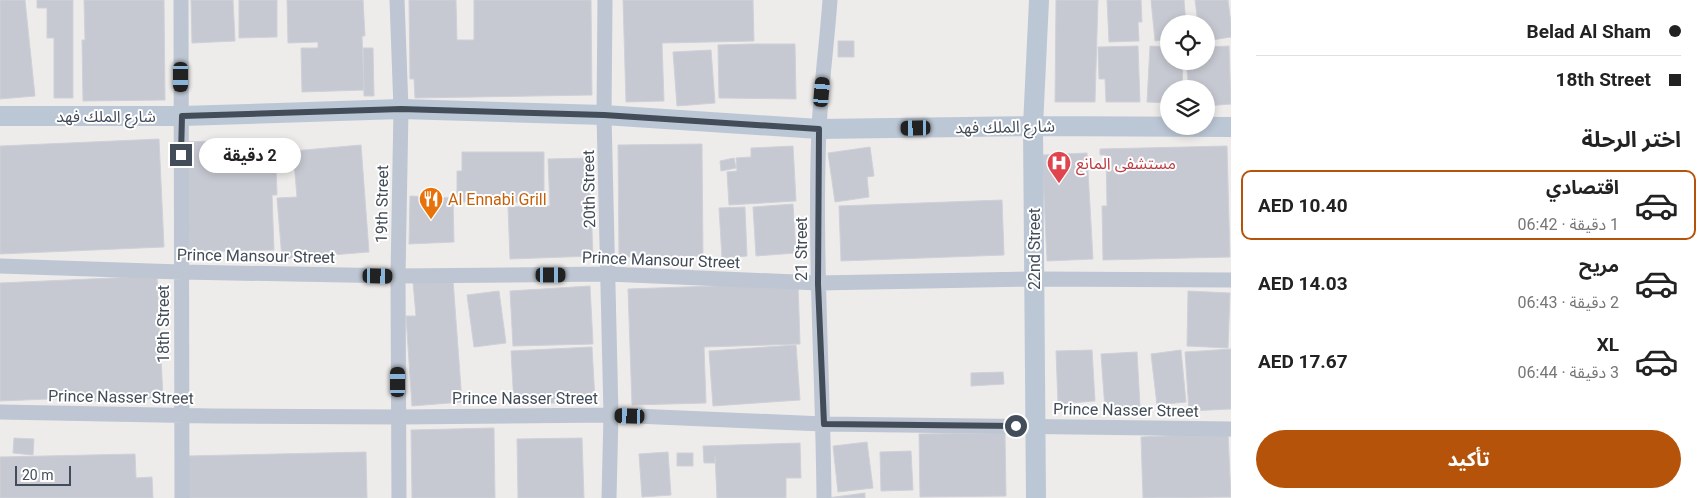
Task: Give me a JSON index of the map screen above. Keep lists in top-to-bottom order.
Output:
{
  "streets": {
    "street": [
      "شارع الملك فهد",
      "20th Street",
      "19th Street",
      "21 Street",
      "22nd Street",
      "Prince Mansour Street",
      "18th Street",
      "Prince Nasser Street"
    ]
  },
  "crossings": [
    ["شارع الملك فهد", "20th Street"],
    ["شارع الملك فهد", "19th Street"],
    ["شارع الملك فهد", "21 Street"],
    ["شارع الملك فهد", "22nd Street"],
    ["شارع الملك فهد", "18th Street"],
    ["20th Street", "Prince Mansour Street"],
    ["20th Street", "Prince Nasser Street"],
    ["19th Street", "Prince Mansour Street"],
    ["19th Street", "Prince Nasser Street"],
    ["21 Street", "Prince Mansour Street"],
    ["21 Street", "Prince Nasser Street"],
    ["22nd Street", "Prince Mansour Street"],
    ["22nd Street", "Prince Nasser Street"],
    ["Prince Mansour Street", "18th Street"],
    ["18th Street", "Prince Nasser Street"]
  ],
  "places": {
    "hospital": ["مستشفى المانع"],
    "restaurant": ["Al Ennabi Grill"]
  },
  "scale_bar": "20 m",
  "page": {
    "banner": ["Belad Al Sham", "18th Street"],
    "heading": "اختر الرحلة",
    "bubble": "2 دقيقة",
    "list": [
      {
        "name": "اقتصادي",
        "note": "1 دقيقة · 06:42",
        "value": "AED 10.40"
      },
      {
        "name": "مريح",
        "note": "2 دقيقة · 06:43",
        "value": "AED 14.03"
      },
      {
        "name": "XL",
        "note": "3 دقيقة · 06:44",
        "value": "AED 17.67"
      }
    ],
    "buttons": "تأكيد",
    "scale": "20 m"
  }
}
